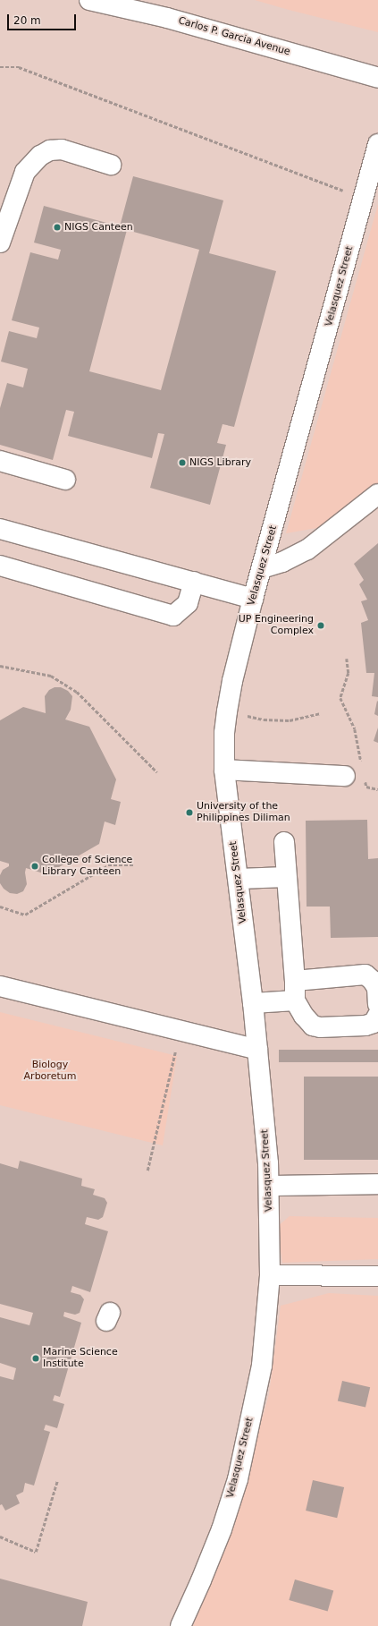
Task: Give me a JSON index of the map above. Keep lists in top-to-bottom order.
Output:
{
  "streets": {
    "street": ["Carlos P. Garcia Avenue", "Velasquez Street"]
  },
  "parks": ["Biology Arboretum"],
  "places": [
    "NIGS Canteen",
    "NIGS Library",
    "UP Engineering Complex",
    "University of the Philippines Diliman",
    "College of Science Library Canteen",
    "Marine Science Institute"
  ],
  "scale_bar": "20 m"
}
